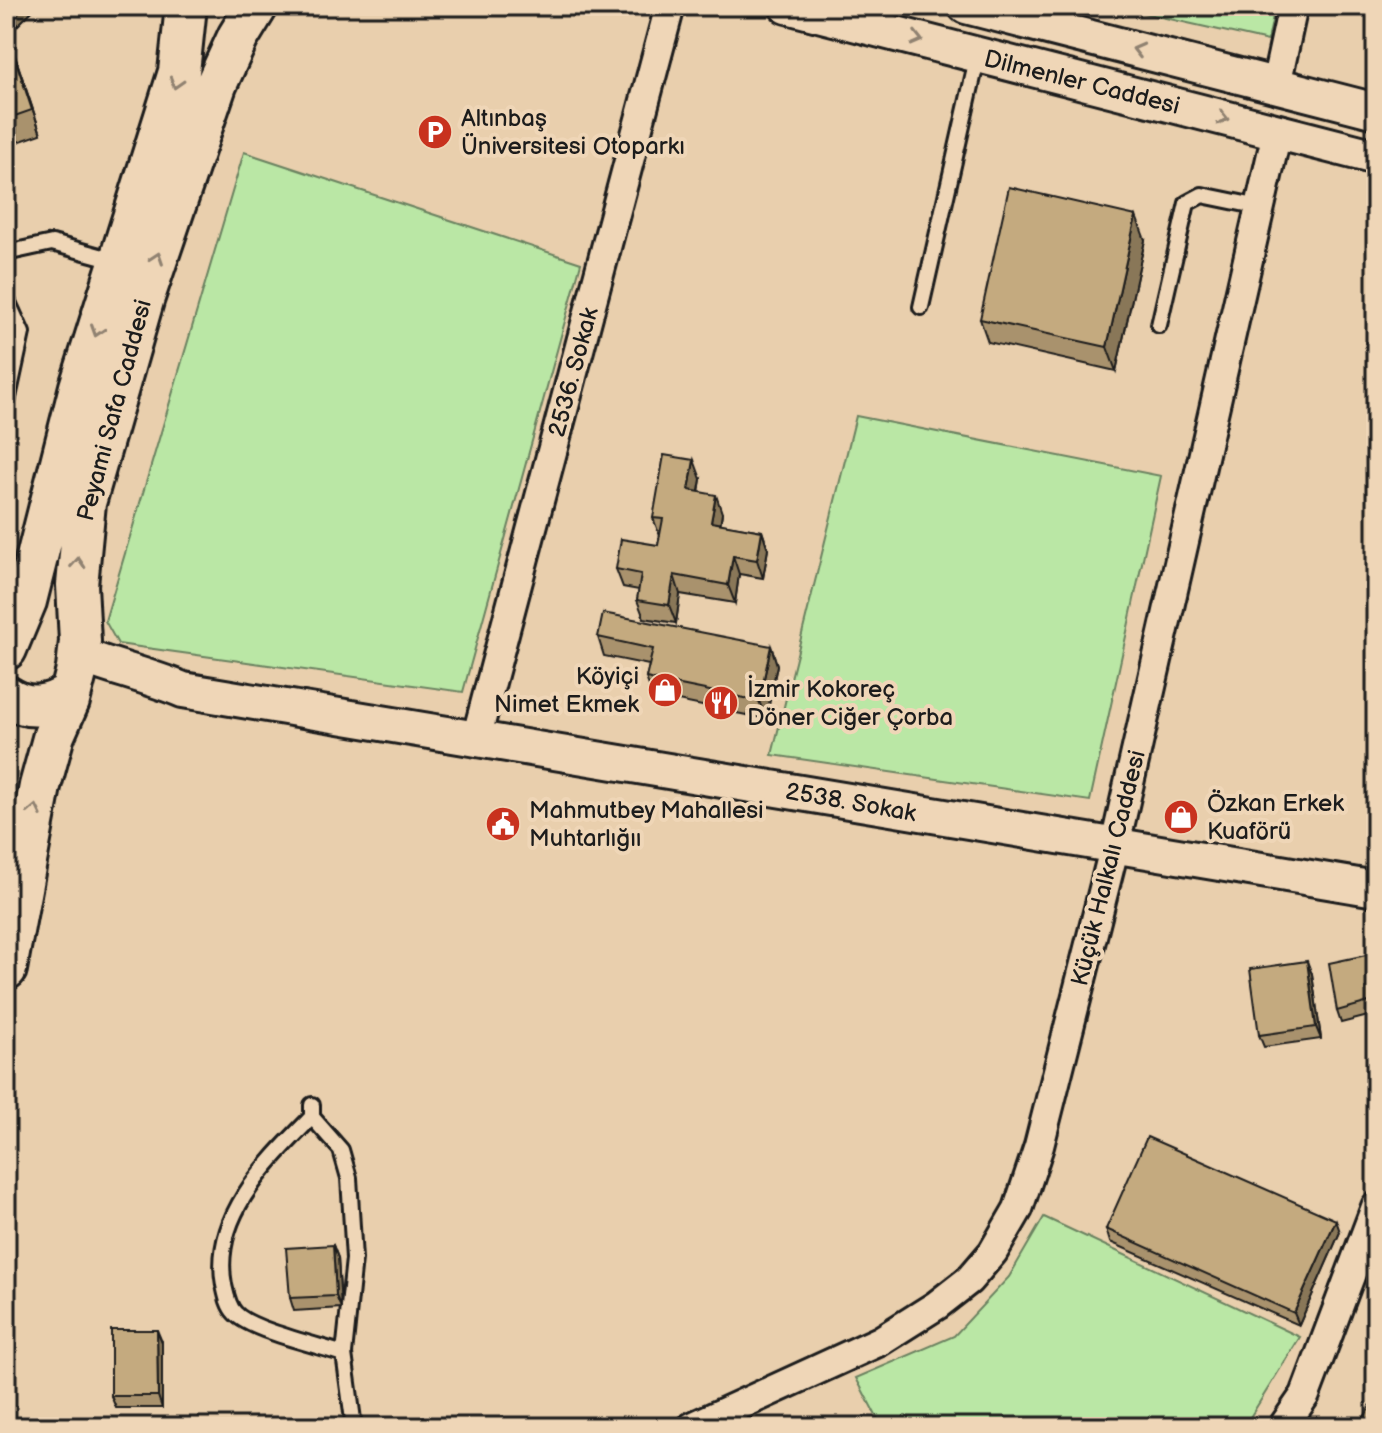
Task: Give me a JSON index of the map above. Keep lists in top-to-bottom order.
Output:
{
  "streets": {
    "main road": ["Peyami Safa Caddesi"],
    "street": [
      "Dilmenler Caddesi",
      "2536. Sokak",
      "2538. Sokak",
      "Küçük Halkalı Caddesi"
    ]
  },
  "crossings": [
    ["Dilmenler Caddesi", "Küçük Halkalı Caddesi"],
    ["2536. Sokak", "2538. Sokak"],
    ["Peyami Safa Caddesi", "2538. Sokak"],
    ["2538. Sokak", "Küçük Halkalı Caddesi"]
  ],
  "places": {
    "parking": ["Altınbaş Üniversitesi Otoparkı"],
    "shop": ["Köyiçi Nimet Ekmek", "Özkan Erkek Kuaförü"],
    "restaurant": ["İzmir Kokoreç Döner Ciğer Çorba"],
    "public building": ["Mahmutbey Mahallesi Muhtarlığıı"]
  }
}
